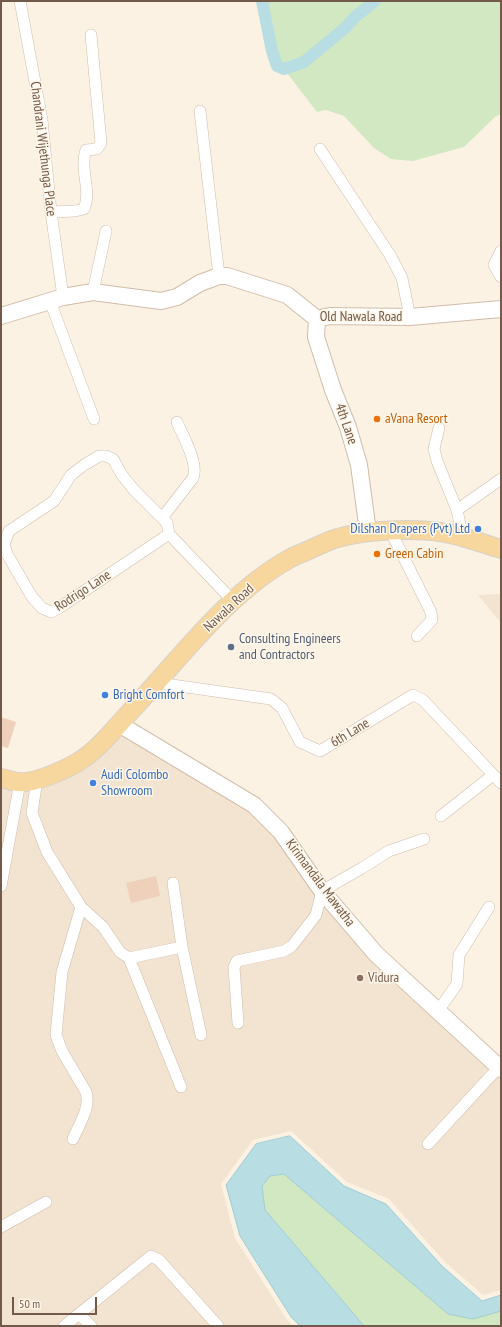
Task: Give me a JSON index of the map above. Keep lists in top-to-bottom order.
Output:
{
  "streets": {
    "main road": ["Nawala Road"],
    "street": [
      "Chandrani Wijethunga Place",
      "Old Nawala Road",
      "4th Lane",
      "Rodrigo Lane",
      "6th Lane",
      "Kirimandala Mawatha"
    ]
  },
  "crossings": [
    ["Old Nawala Road", "4th Lane"],
    ["4th Lane", "Nawala Road"],
    ["Rodrigo Lane", "Nawala Road"],
    ["Nawala Road", "6th Lane"],
    ["Nawala Road", "Kirimandala Mawatha"]
  ],
  "places": [
    "aVana Resort",
    "Dilshan Drapers (Pvt) Ltd",
    "Green Cabin",
    "Consulting Engineers and Contractors",
    "Bright Comfort",
    "Audi Colombo Showroom",
    "Vidura"
  ],
  "scale_bar": "50 m"
}
